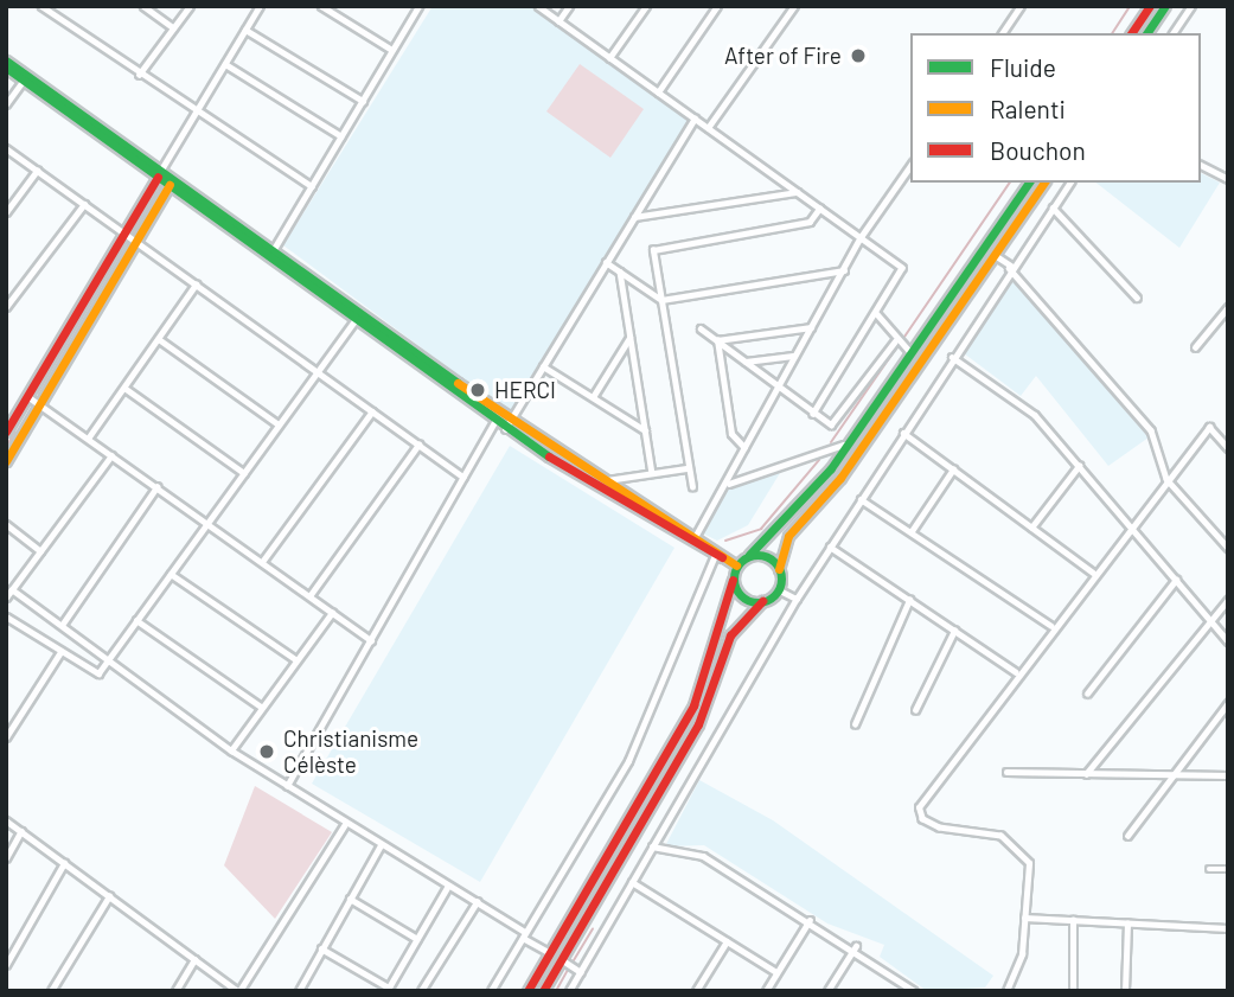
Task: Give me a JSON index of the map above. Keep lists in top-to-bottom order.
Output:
{
  "places": ["After of Fire", "HERCI", "Christianisme Célèste"],
  "legend": ["Fluide", "Ralenti", "Bouchon"]
}
